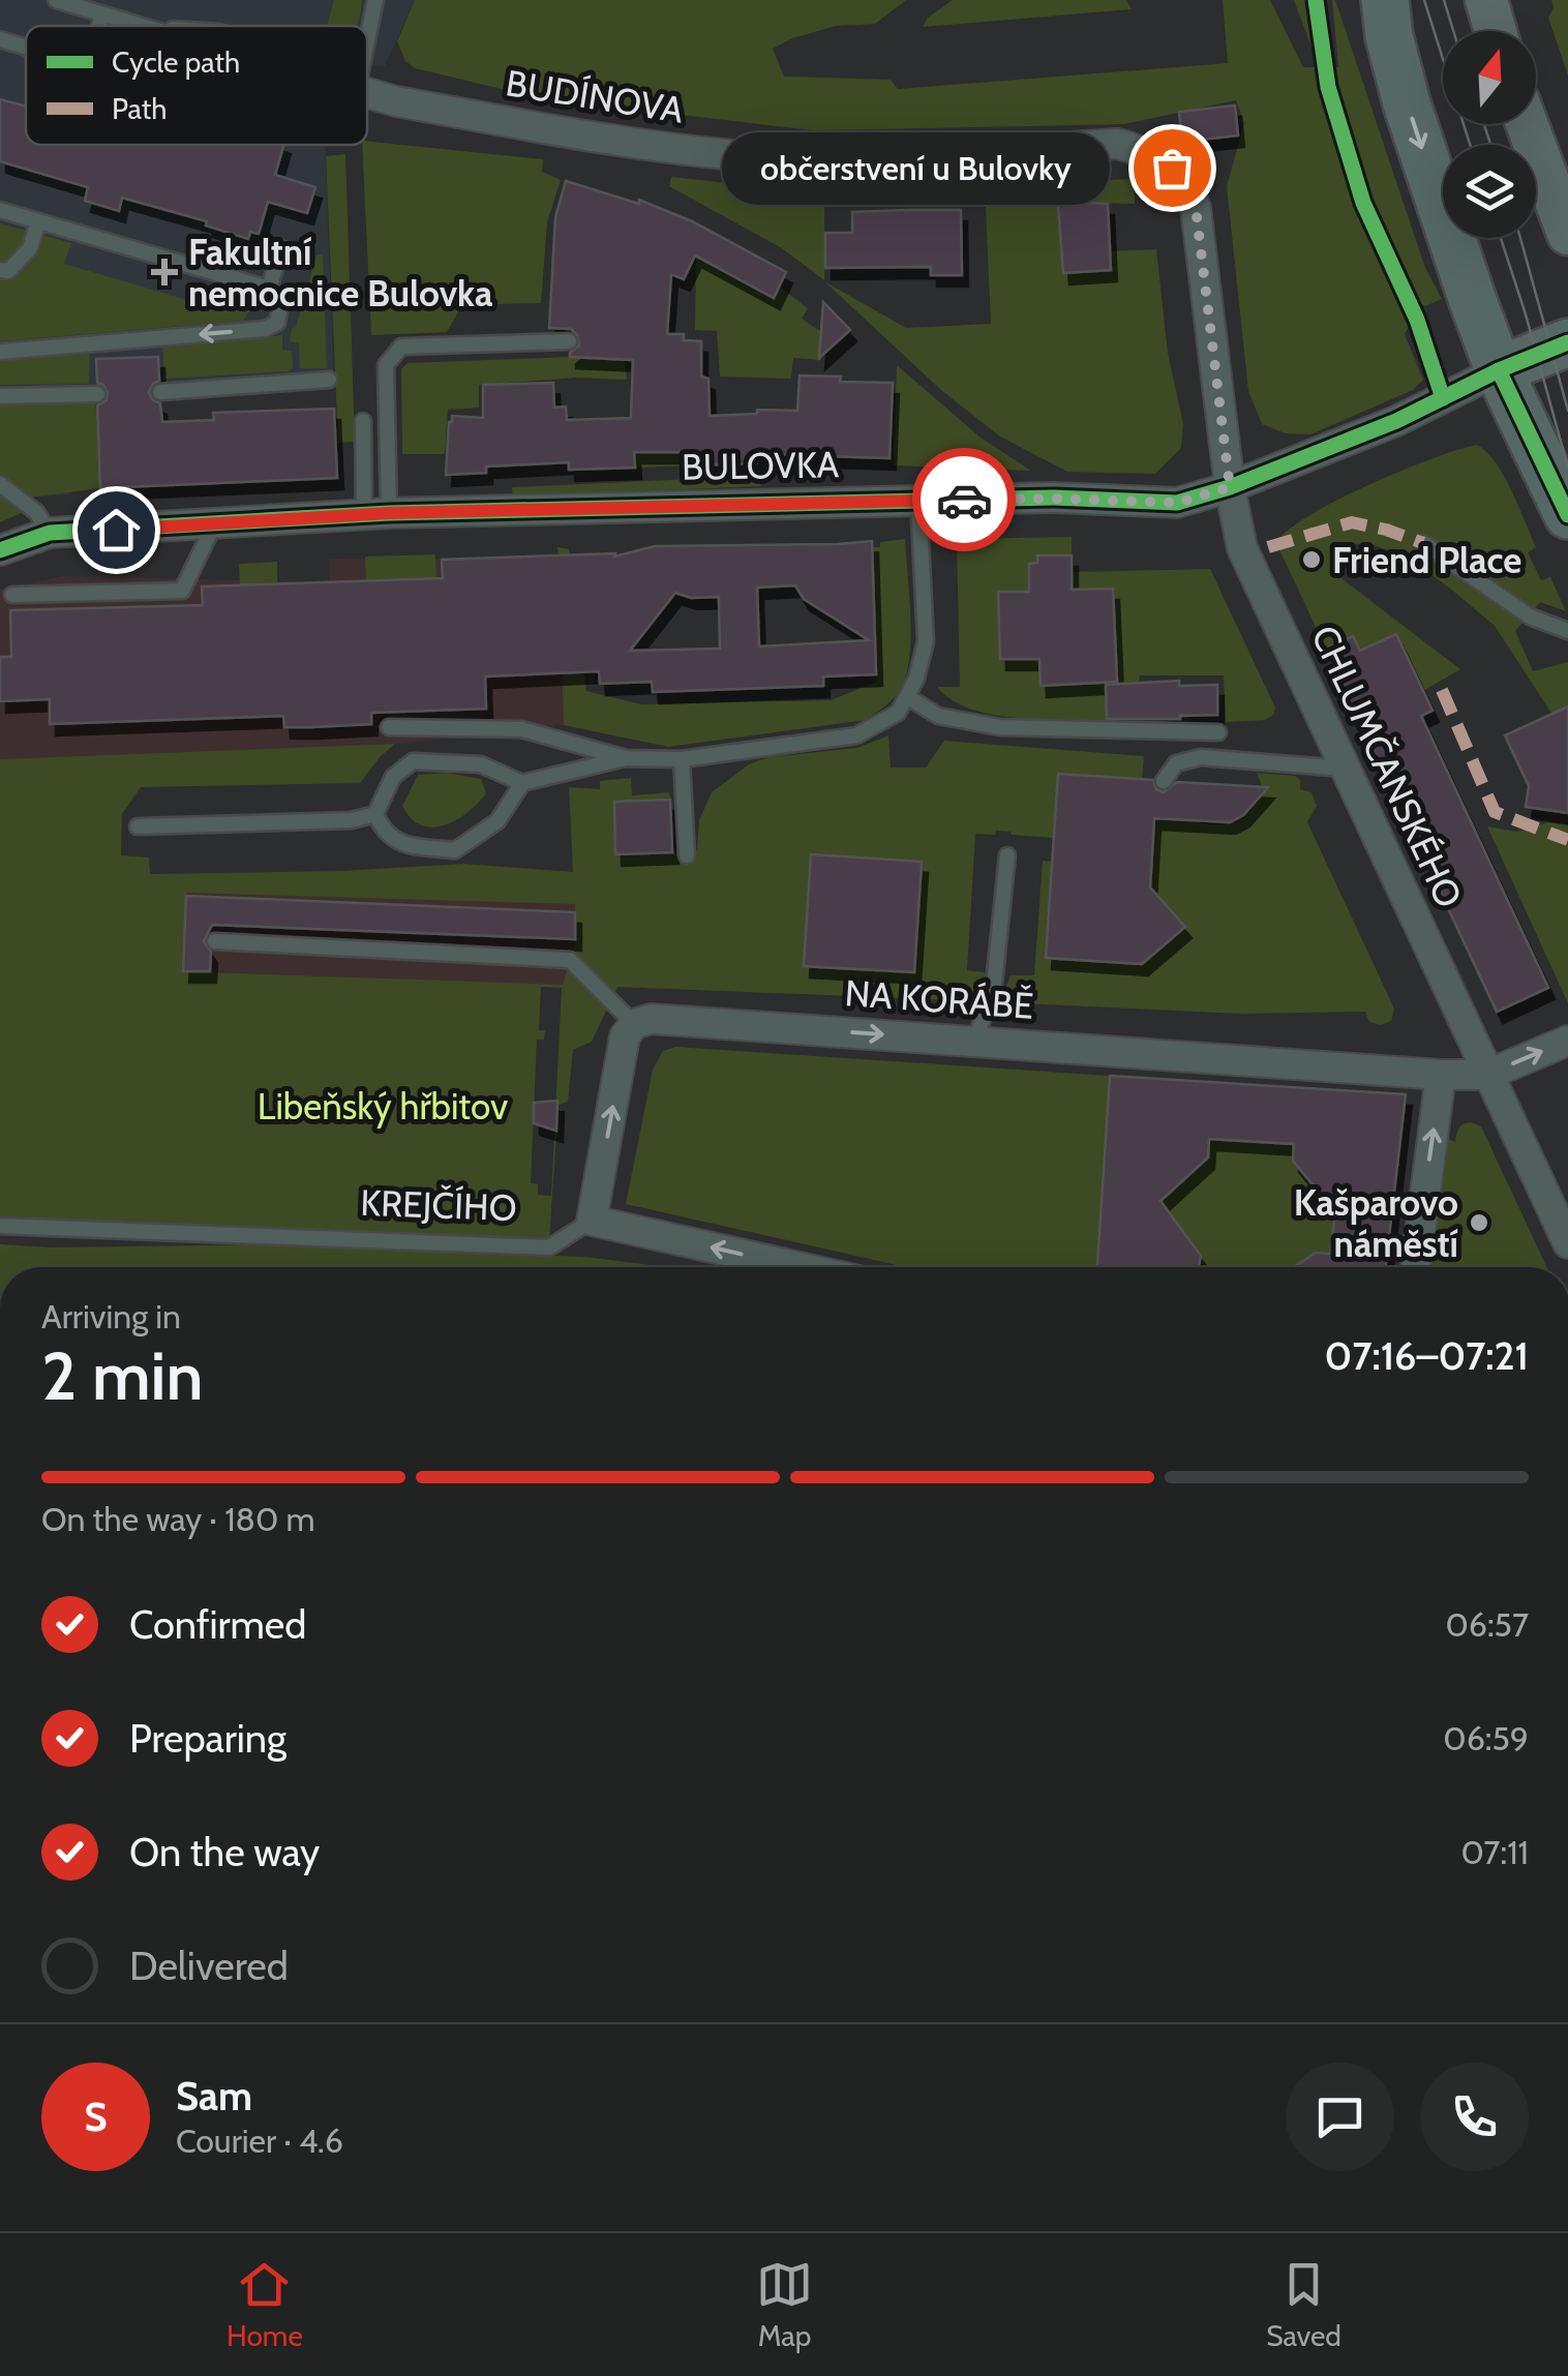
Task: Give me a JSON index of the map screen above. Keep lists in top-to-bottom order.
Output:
{
  "streets": {
    "street": [
      "BUDÍNOVA",
      "BULOVKA",
      "CHLUMČANSKÉHO",
      "NA KORÁBĚ"
    ],
    "lane": ["KREJČÍHO"]
  },
  "crossings": [
    ["BUDÍNOVA", "BULOVKA"],
    ["BUDÍNOVA", "CHLUMČANSKÉHO"],
    ["BULOVKA", "CHLUMČANSKÉHO"]
  ],
  "one_way": ["NA KORÁBĚ"],
  "parks": ["Libeňský hřbitov"],
  "places": {
    "other": ["občerstvení u Bulovky", "Friend Place", "Kašparovo náměstí"],
    "health": ["Fakultní nemocnice Bulovka"]
  },
  "legend": ["Cycle path", "Path"],
  "north": "top",
  "page": {
    "bubble": "občerstvení u Bulovky",
    "heading": ["2 min", "Arriving in", "07:16–07:21"],
    "panel": ["Sam", "Courier · 4.6"],
    "bar": "On the way · 180 m",
    "list": [
      ["Confirmed", "06:57"],
      ["Preparing", "06:59"],
      ["On the way", "07:11"],
      "Delivered"
    ],
    "round": "S",
    "tabs": ["Home", "Map", "Saved"]
  }
}
